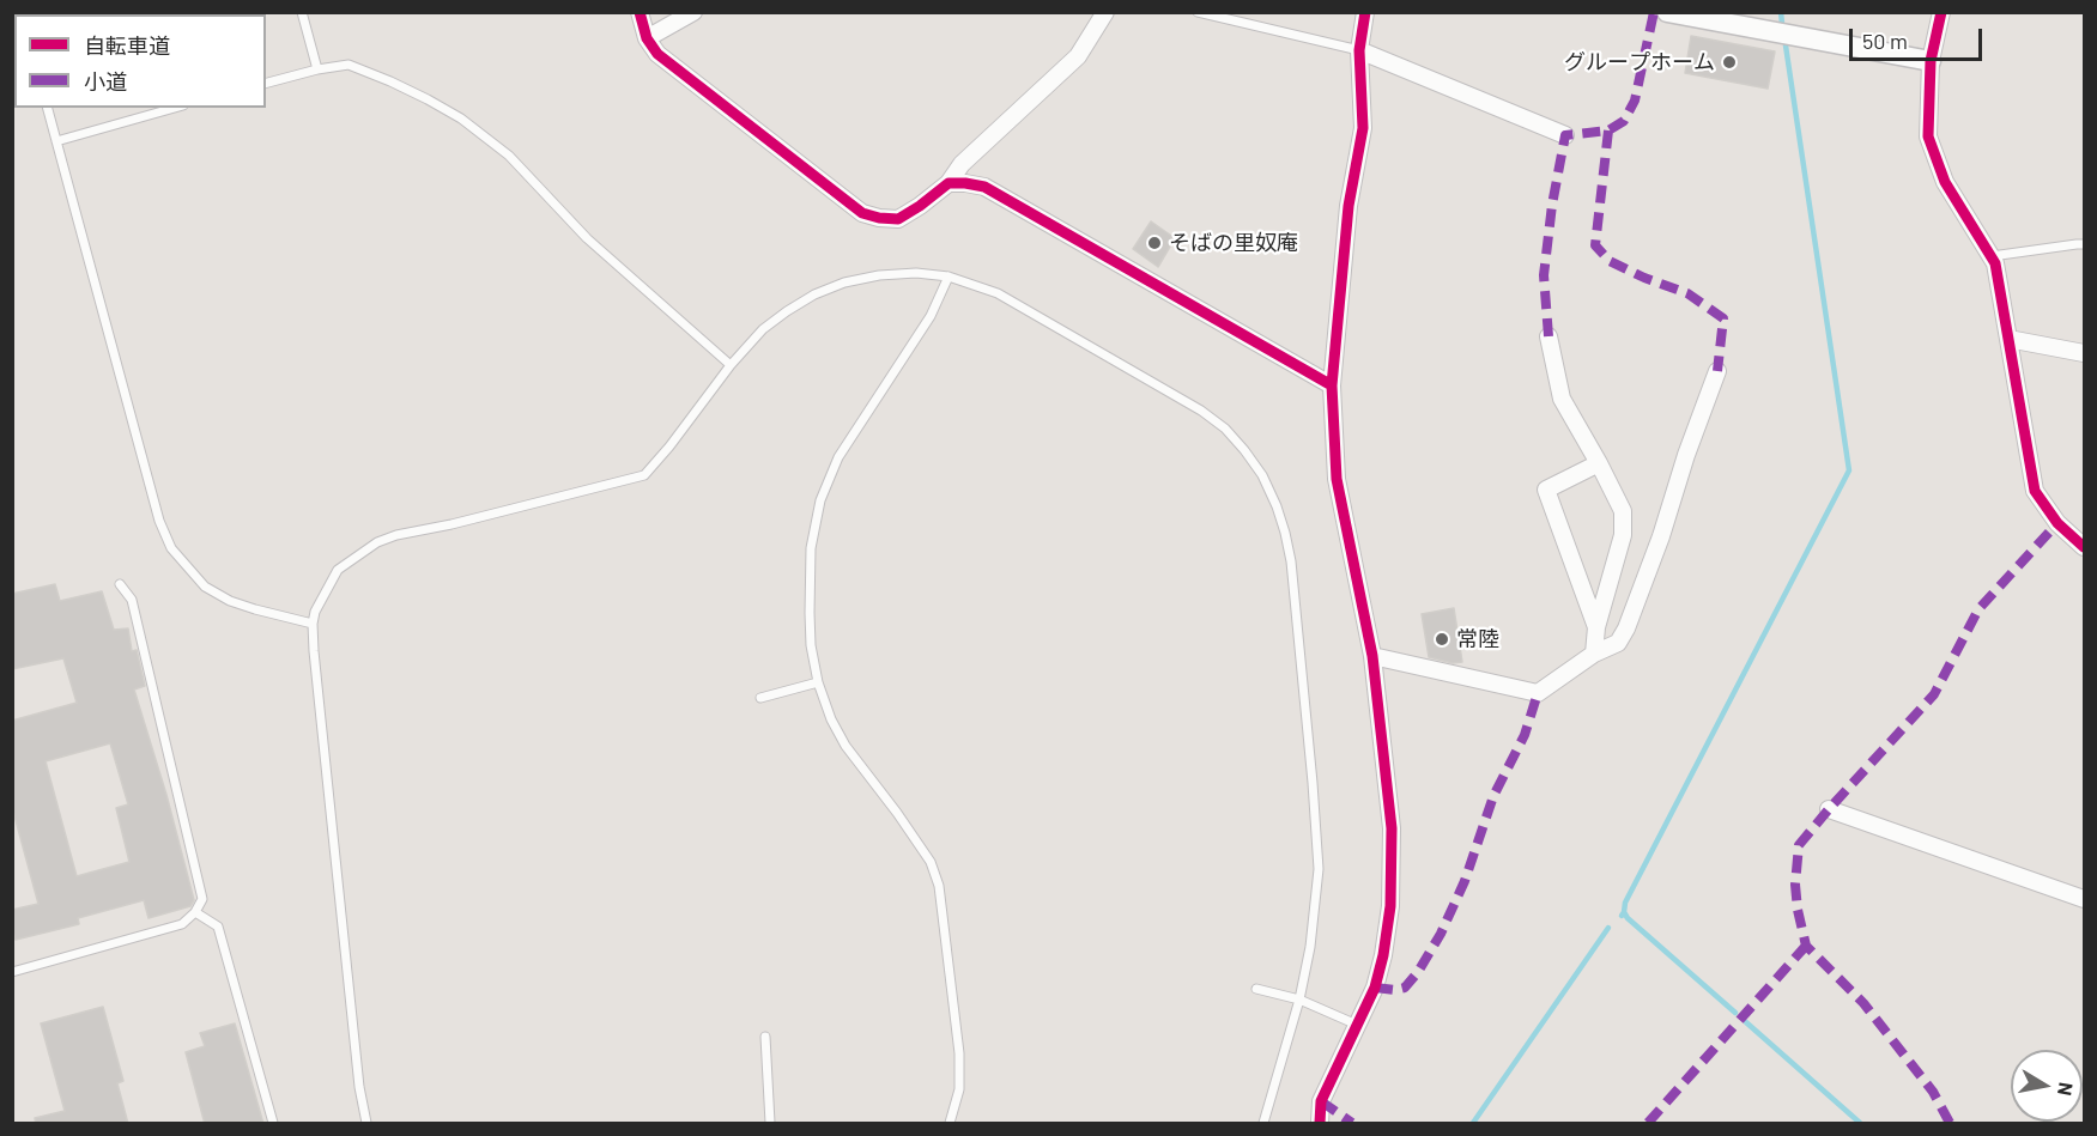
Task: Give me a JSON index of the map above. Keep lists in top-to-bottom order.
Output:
{
  "places": ["グループホーム", "そばの里奴庵", "常陸"],
  "legend": ["自転車道", "小道"],
  "scale_bar": "50 m",
  "north": "right"
}
